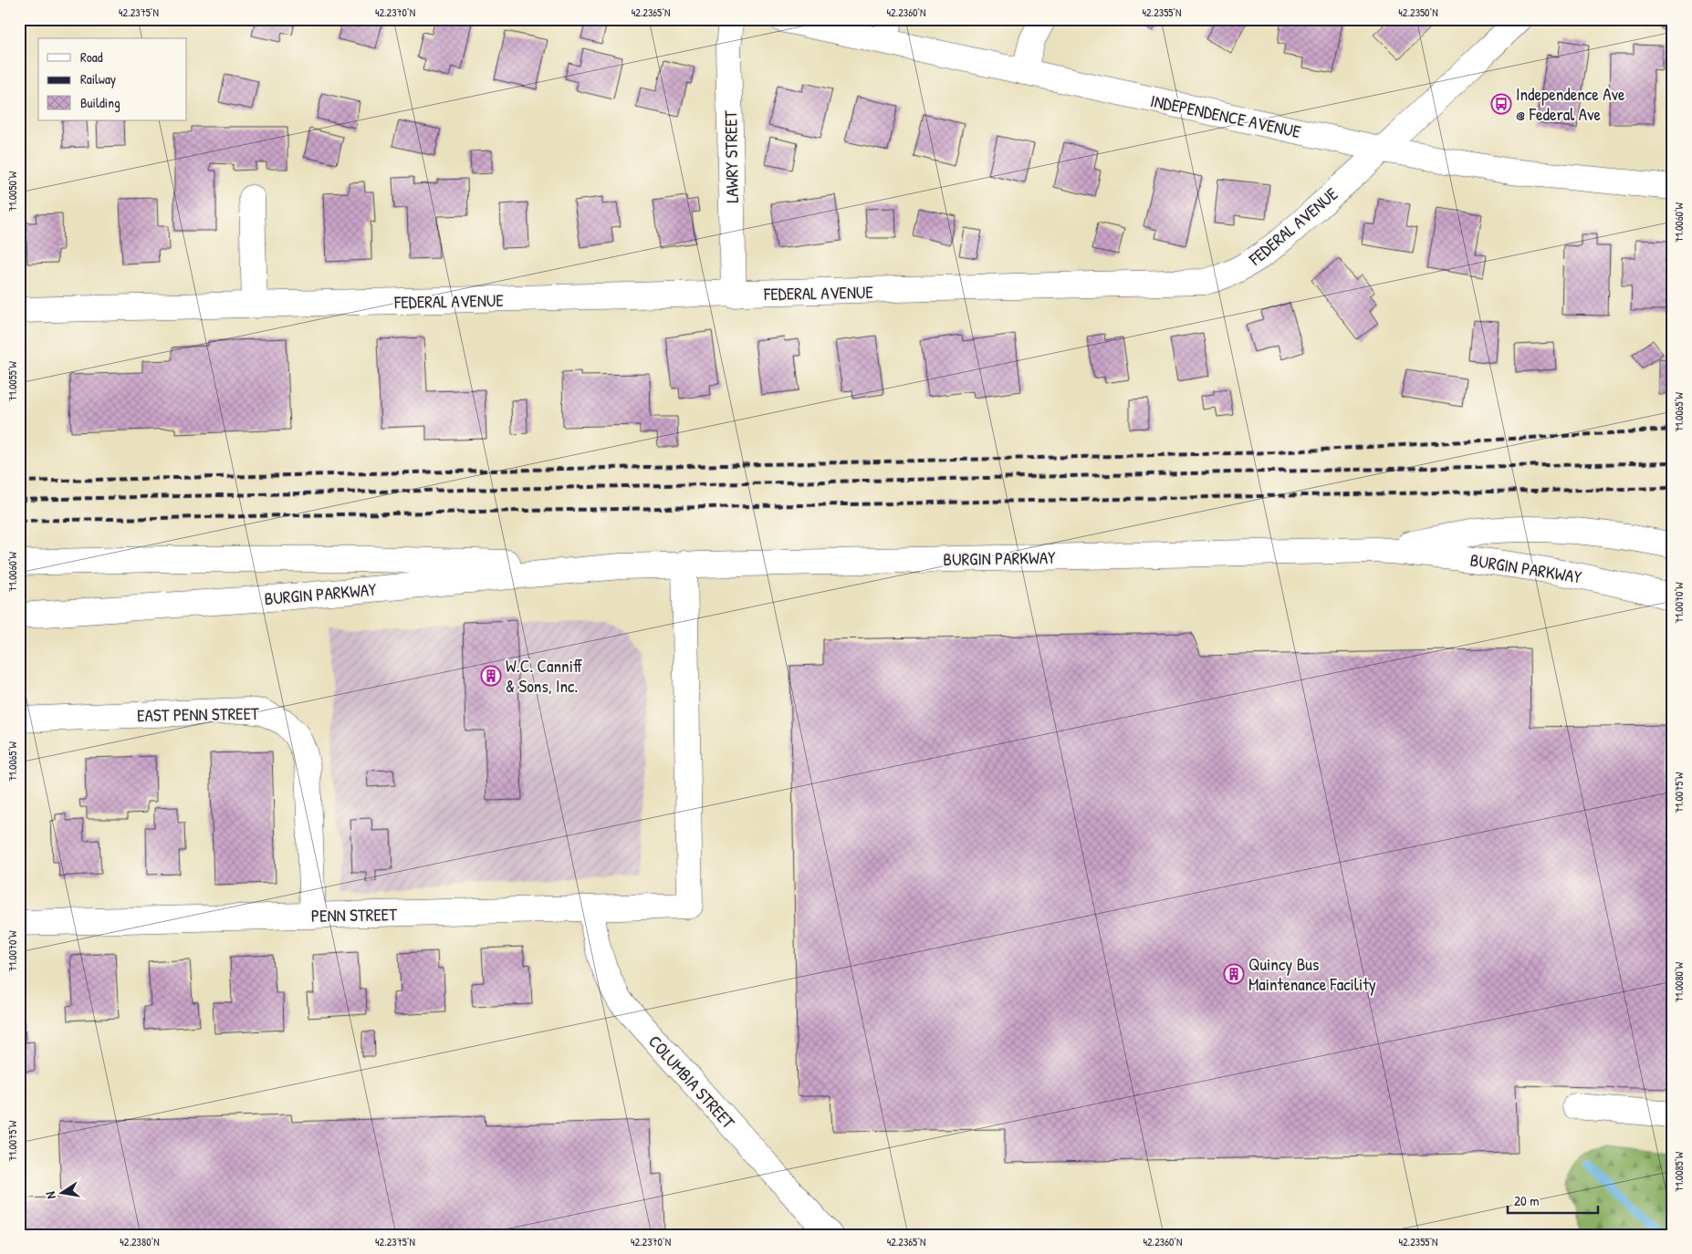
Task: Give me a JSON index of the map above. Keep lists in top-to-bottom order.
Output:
{
  "streets": {
    "main road": [
      "INDEPENDENCE AVENUE",
      "LAWRY STREET",
      "FEDERAL AVENUE",
      "BURGIN PARKWAY",
      "EAST PENN STREET",
      "PENN STREET",
      "COLUMBIA STREET"
    ]
  },
  "crossings": [
    ["INDEPENDENCE AVENUE", "FEDERAL AVENUE"],
    ["LAWRY STREET", "FEDERAL AVENUE"],
    ["BURGIN PARKWAY", "PENN STREET"],
    ["EAST PENN STREET", "PENN STREET"],
    ["PENN STREET", "COLUMBIA STREET"]
  ],
  "places": {
    "bus stop": ["Independence Ave @ Federal Ave"],
    "building": ["W.C. Canniff & Sons, Inc.", "Quincy Bus Maintenance Facility"]
  },
  "legend": ["Road", "Railway", "Building"],
  "scale_bar": "20 m",
  "north": "left",
  "coordinates": [
    "42.2375°N",
    "42.2370°N",
    "42.2365°N",
    "42.2360°N",
    "42.2355°N",
    "42.2350°N",
    "71.0050°W",
    "71.0060°W",
    "71.0055°W",
    "71.0065°W",
    "71.0070°W",
    "71.0075°W",
    "71.0080°W",
    "71.0085°W",
    "42.2380°N"
  ]
}
